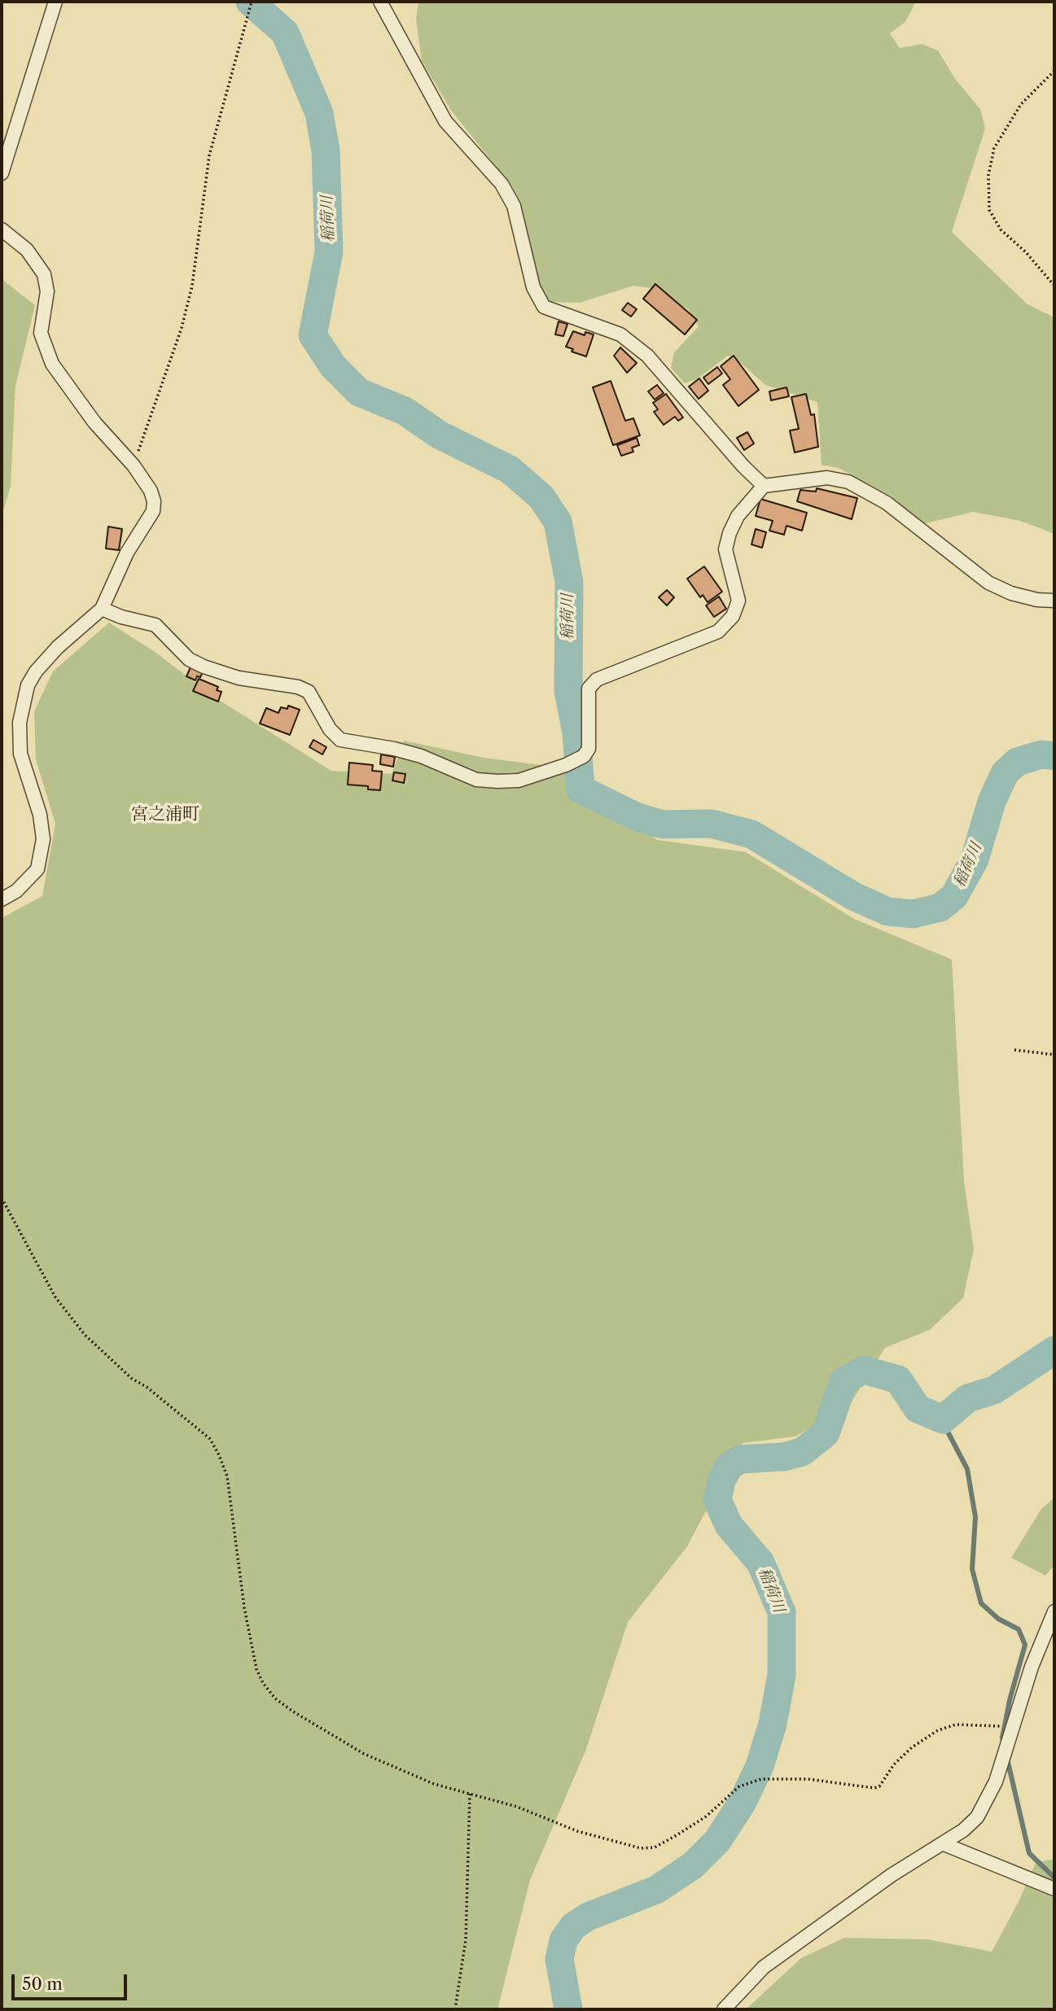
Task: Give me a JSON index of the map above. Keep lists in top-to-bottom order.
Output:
{
  "districts": ["宮之浦町"],
  "water": ["稲荷川"],
  "scale_bar": "50 m"
}
